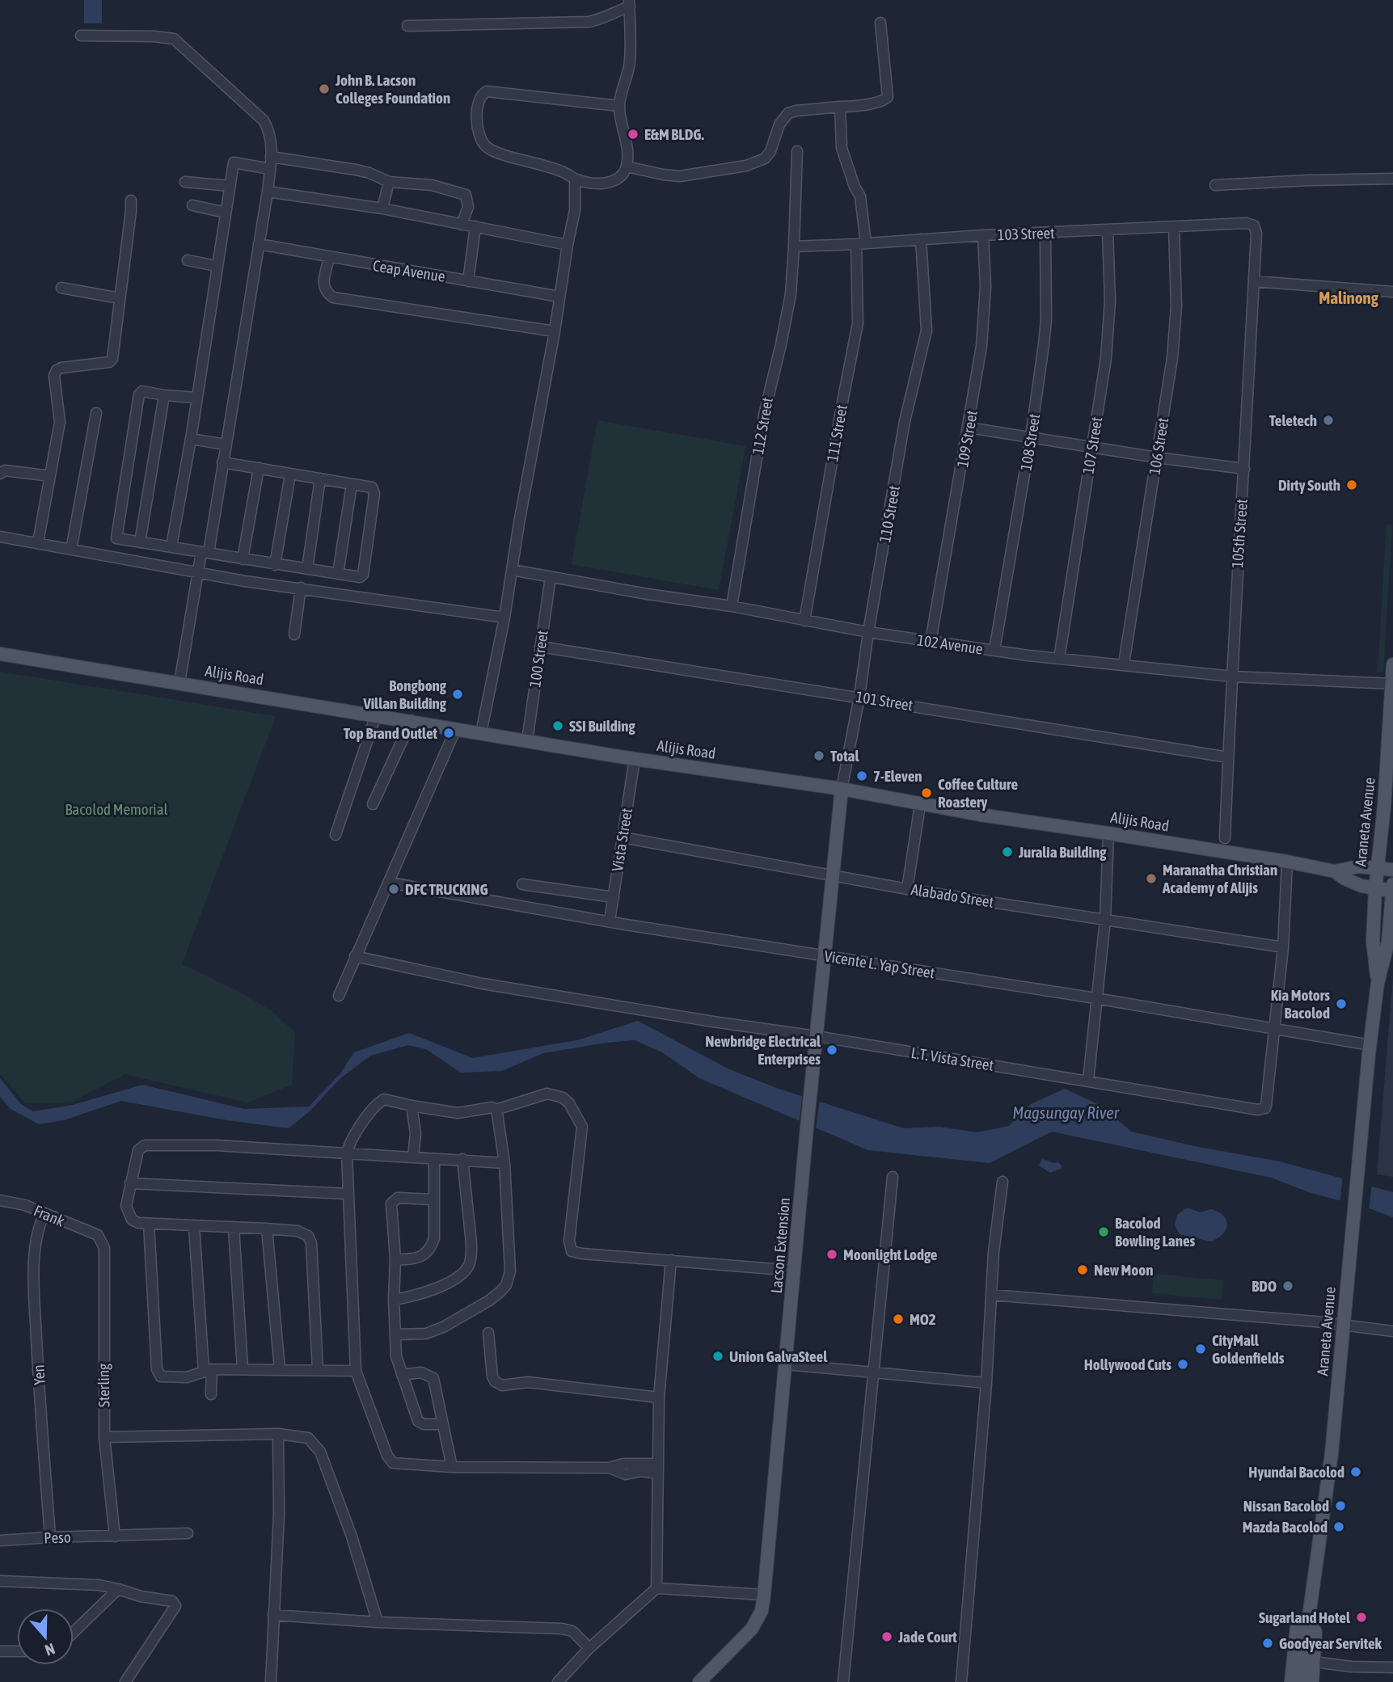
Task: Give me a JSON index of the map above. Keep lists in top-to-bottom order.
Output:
{
  "streets": {
    "main road": ["Alijis Road", "Araneta Avenue", "Lacson Extension"],
    "street": [
      "103 Street",
      "Ceap Avenue",
      "112 Street",
      "111 Street",
      "109 Street",
      "108 Street",
      "107 Street",
      "106 Street",
      "110 Street",
      "105th Street",
      "102 Avenue",
      "100 Street",
      "101 Street",
      "Vista Street",
      "Alabado Street",
      "Vicente L. Yap Street",
      "L.T. Vista Street",
      "Frank",
      "Yen",
      "Sterling",
      "Peso"
    ]
  },
  "crossings": [
    ["103 Street", "112 Street"],
    ["103 Street", "111 Street"],
    ["103 Street", "109 Street"],
    ["103 Street", "108 Street"],
    ["103 Street", "107 Street"],
    ["103 Street", "106 Street"],
    ["103 Street", "110 Street"],
    ["103 Street", "105th Street"],
    ["112 Street", "102 Avenue"],
    ["111 Street", "102 Avenue"],
    ["109 Street", "102 Avenue"],
    ["108 Street", "102 Avenue"],
    ["107 Street", "102 Avenue"],
    ["106 Street", "102 Avenue"],
    ["110 Street", "102 Avenue"],
    ["110 Street", "Alijis Road"],
    ["110 Street", "101 Street"],
    ["110 Street", "Lacson Extension"],
    ["105th Street", "102 Avenue"],
    ["105th Street", "101 Street"],
    ["102 Avenue", "100 Street"],
    ["102 Avenue", "Araneta Avenue"],
    ["100 Street", "Alijis Road"],
    ["100 Street", "101 Street"],
    ["Alijis Road", "Araneta Avenue"],
    ["Alijis Road", "Vista Street"],
    ["Alijis Road", "Lacson Extension"],
    ["Araneta Avenue", "Vicente L. Yap Street"],
    ["Vista Street", "Alabado Street"],
    ["Vista Street", "Vicente L. Yap Street"],
    ["Alabado Street", "Lacson Extension"],
    ["Vicente L. Yap Street", "L.T. Vista Street"],
    ["Vicente L. Yap Street", "Lacson Extension"],
    ["L.T. Vista Street", "Lacson Extension"],
    ["Frank", "Yen"],
    ["Frank", "Sterling"],
    ["Yen", "Peso"],
    ["Sterling", "Peso"]
  ],
  "districts": ["Malinong"],
  "water": ["Magsungay River"],
  "parks": ["Bacolod Memorial"],
  "places": [
    "John B. Lacson Colleges Foundation",
    "E&M BLDG.",
    "Teletech",
    "Dirty South",
    "Bongbong Villan Building",
    "SSI Building",
    "Top Brand Outlet",
    "Total",
    "7-Eleven",
    "Coffee Culture Roastery",
    "Juralia Building",
    "Maranatha Christian Academy of Alijis",
    "DFC TRUCKING",
    "Kia Motors Bacolod",
    "Newbridge Electrical Enterprises",
    "Bacolod Bowling Lanes",
    "Moonlight Lodge",
    "New Moon",
    "BDO",
    "MO2",
    "CityMall Goldenfields",
    "Union GalvaSteel",
    "Hollywood Cuts",
    "Hyundai Bacolod",
    "Nissan Bacolod",
    "Mazda Bacolod",
    "Sugarland Hotel",
    "Jade Court",
    "Goodyear Servitek"
  ],
  "north": "bottom"
}
